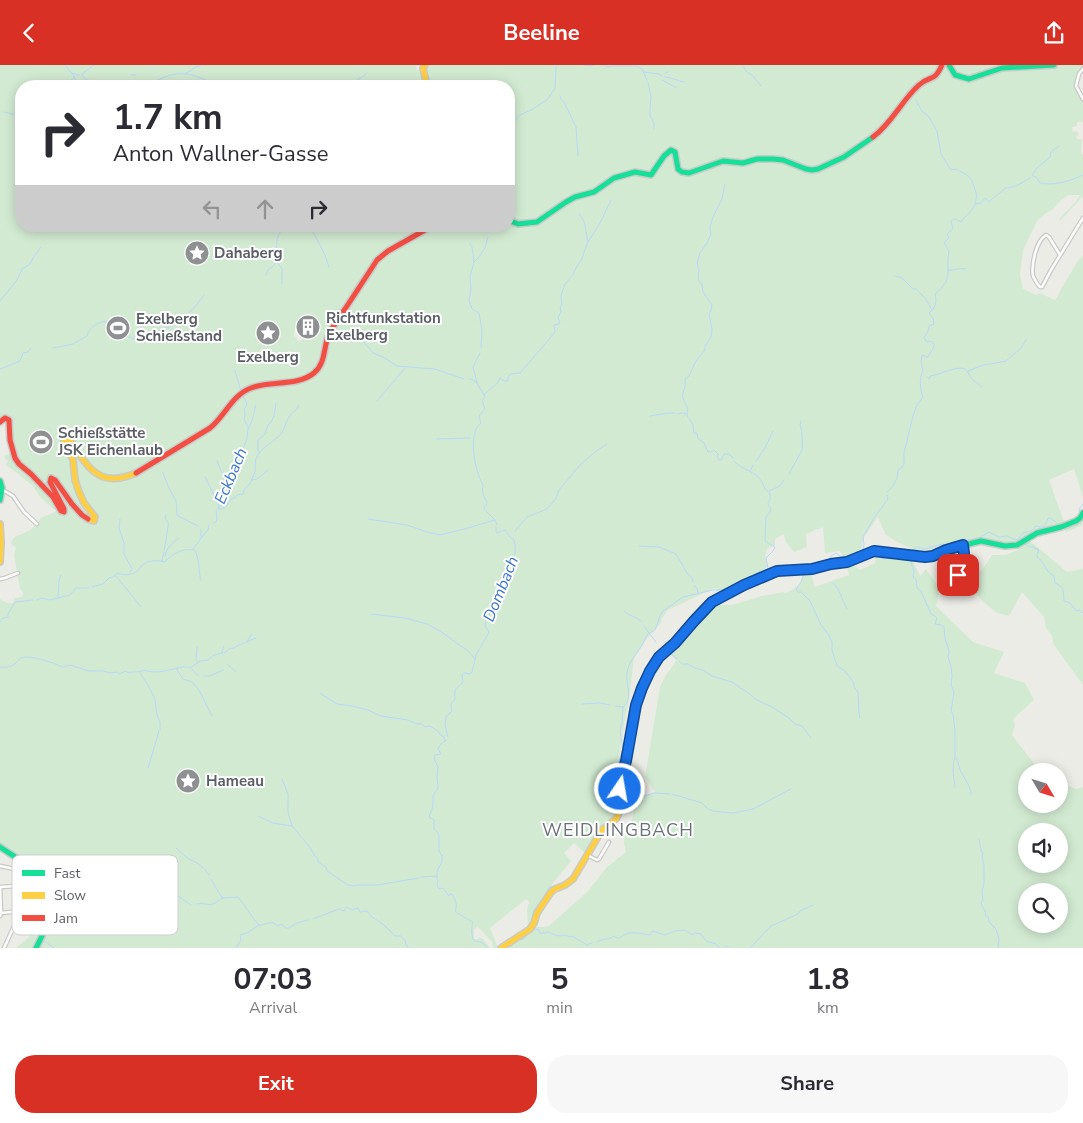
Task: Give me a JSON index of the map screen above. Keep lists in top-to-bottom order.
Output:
{
  "districts": ["WEIDLINGBACH"],
  "water": ["Eckbach", "Dombach"],
  "places": {
    "place": ["Dahaberg", "Exelberg", "Hameau"],
    "building": ["Richtfunkstation Exelberg"],
    "sports": ["Exelberg Schießstand", "Schießstätte JSK Eichenlaub"]
  },
  "legend": ["Fast", "Slow", "Jam"],
  "north": "bottom right",
  "page": {
    "header": "Beeline",
    "turn": ["1.7 km", "Anton Wallner-Gasse"],
    "eta": [
      "07:03",
      "Arrival",
      "5",
      "min",
      "1.8",
      "km"
    ],
    "buttons": ["Exit", "Share"]
  }
}
